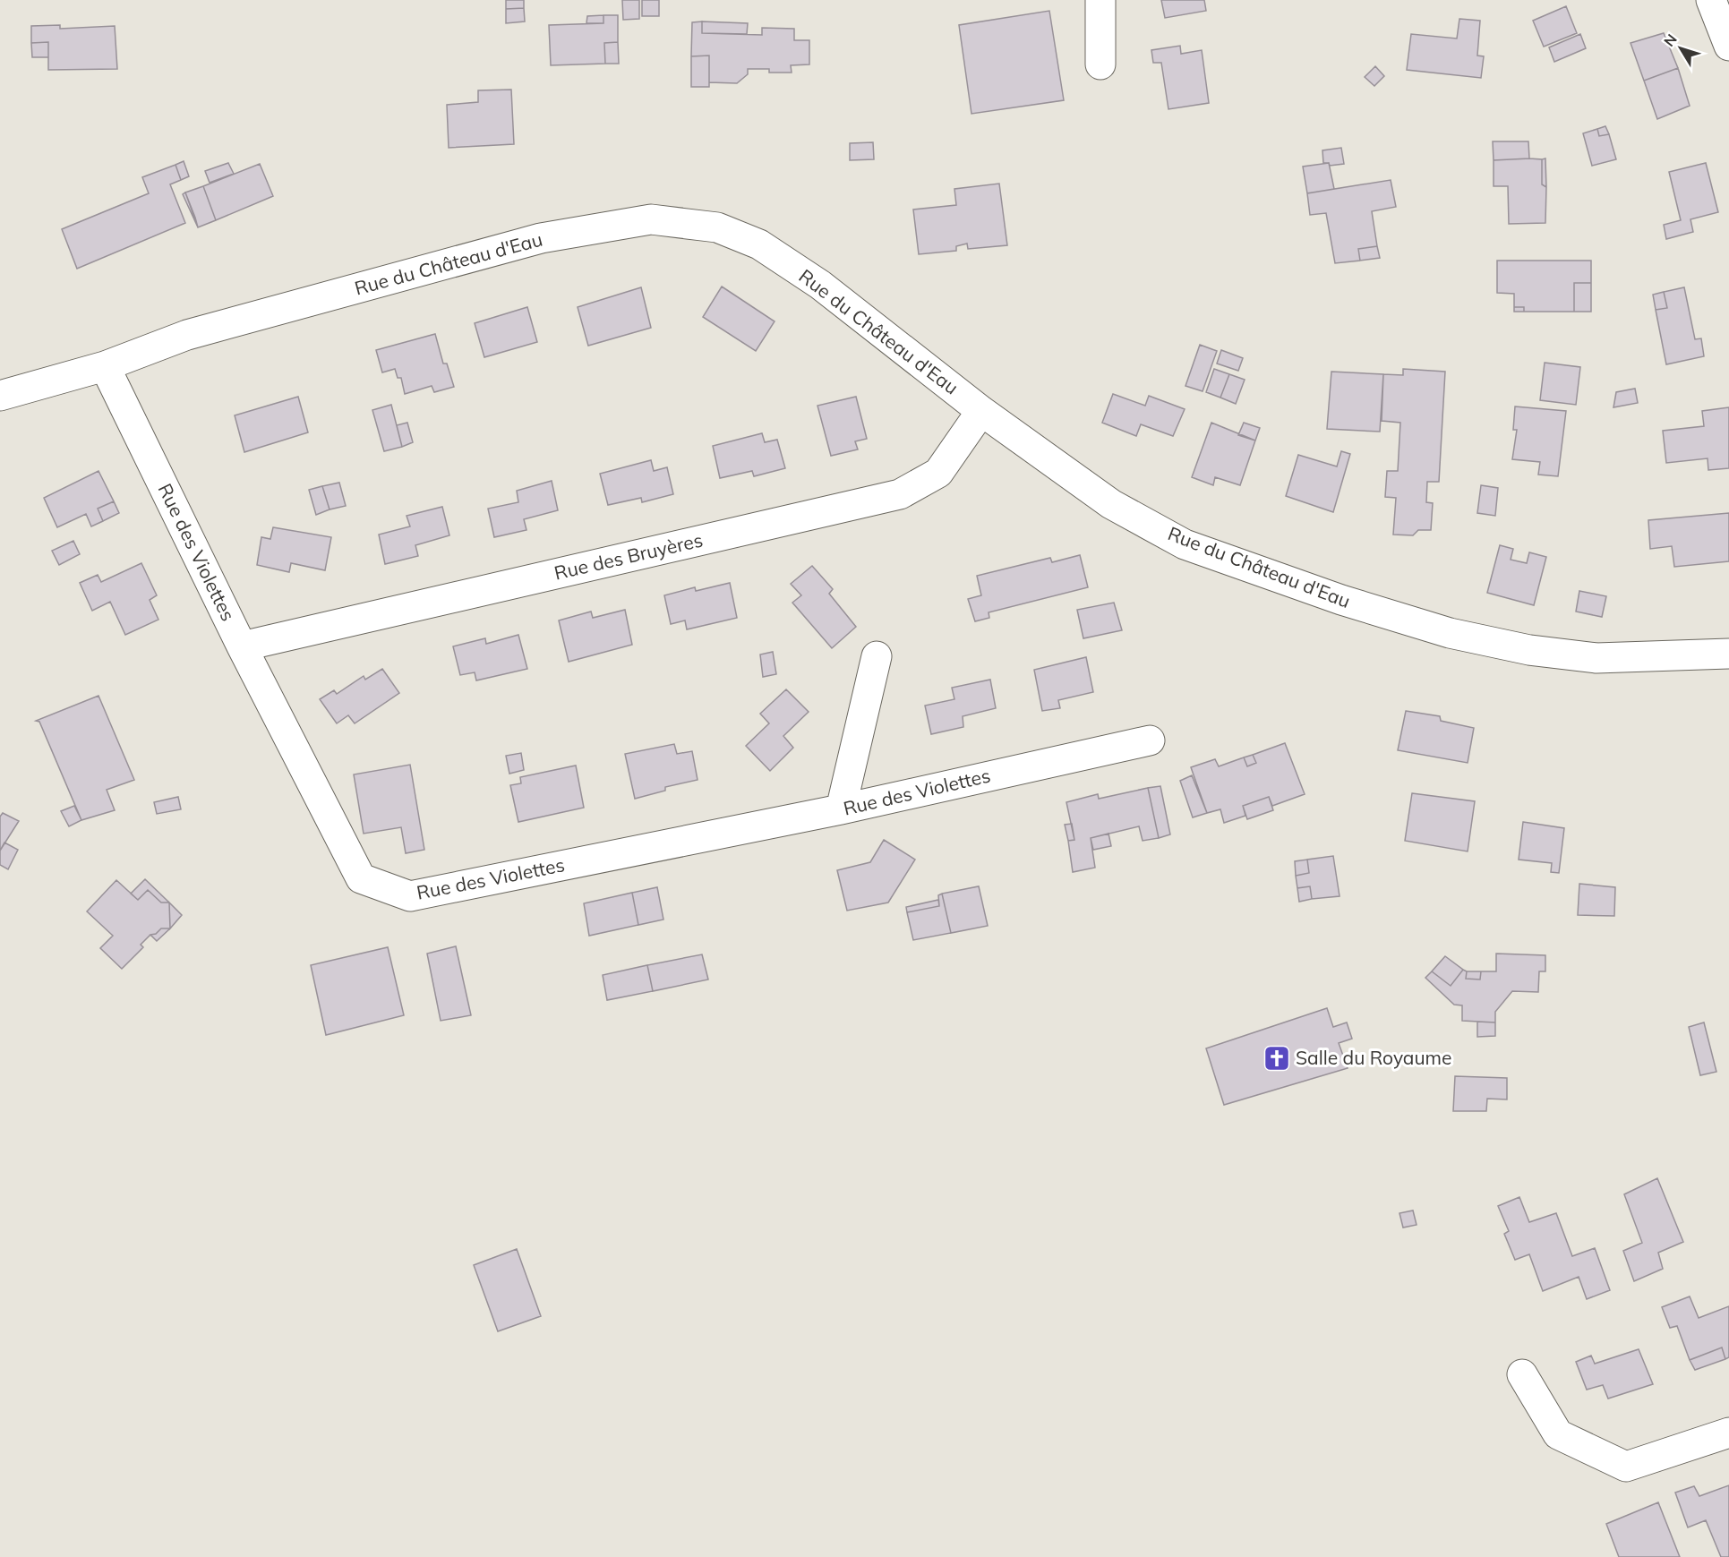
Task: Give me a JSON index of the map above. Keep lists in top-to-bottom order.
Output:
{
  "streets": {
    "street": ["Rue du Château d'Eau", "Rue des Violettes", "Rue des Bruyères"]
  },
  "crossings": [
    ["Rue du Château d'Eau", "Rue des Violettes"],
    ["Rue du Château d'Eau", "Rue des Bruyères"],
    ["Rue des Violettes", "Rue des Bruyères"]
  ],
  "places": {
    "church": ["Salle du Royaume"]
  },
  "north": "top left"
}
